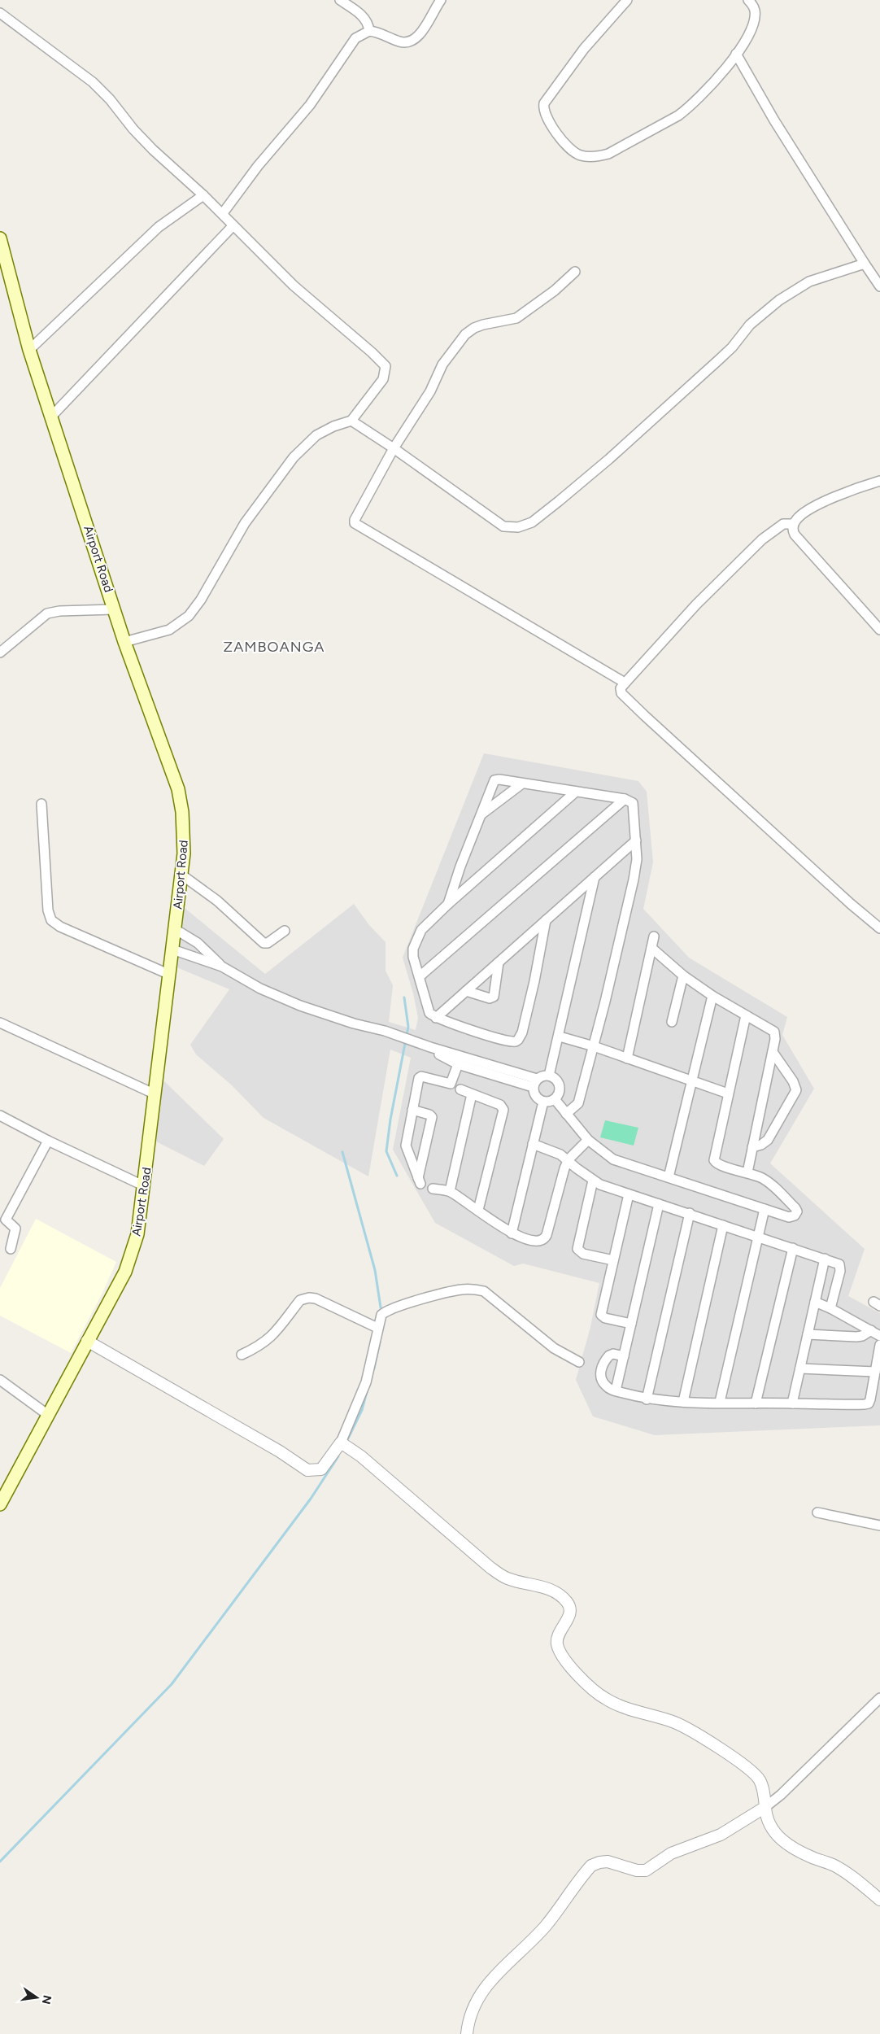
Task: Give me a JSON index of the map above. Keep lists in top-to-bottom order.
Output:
{
  "streets": {
    "main road": ["Airport Road"]
  },
  "districts": ["ZAMBOANGA"],
  "north": "right"
}
